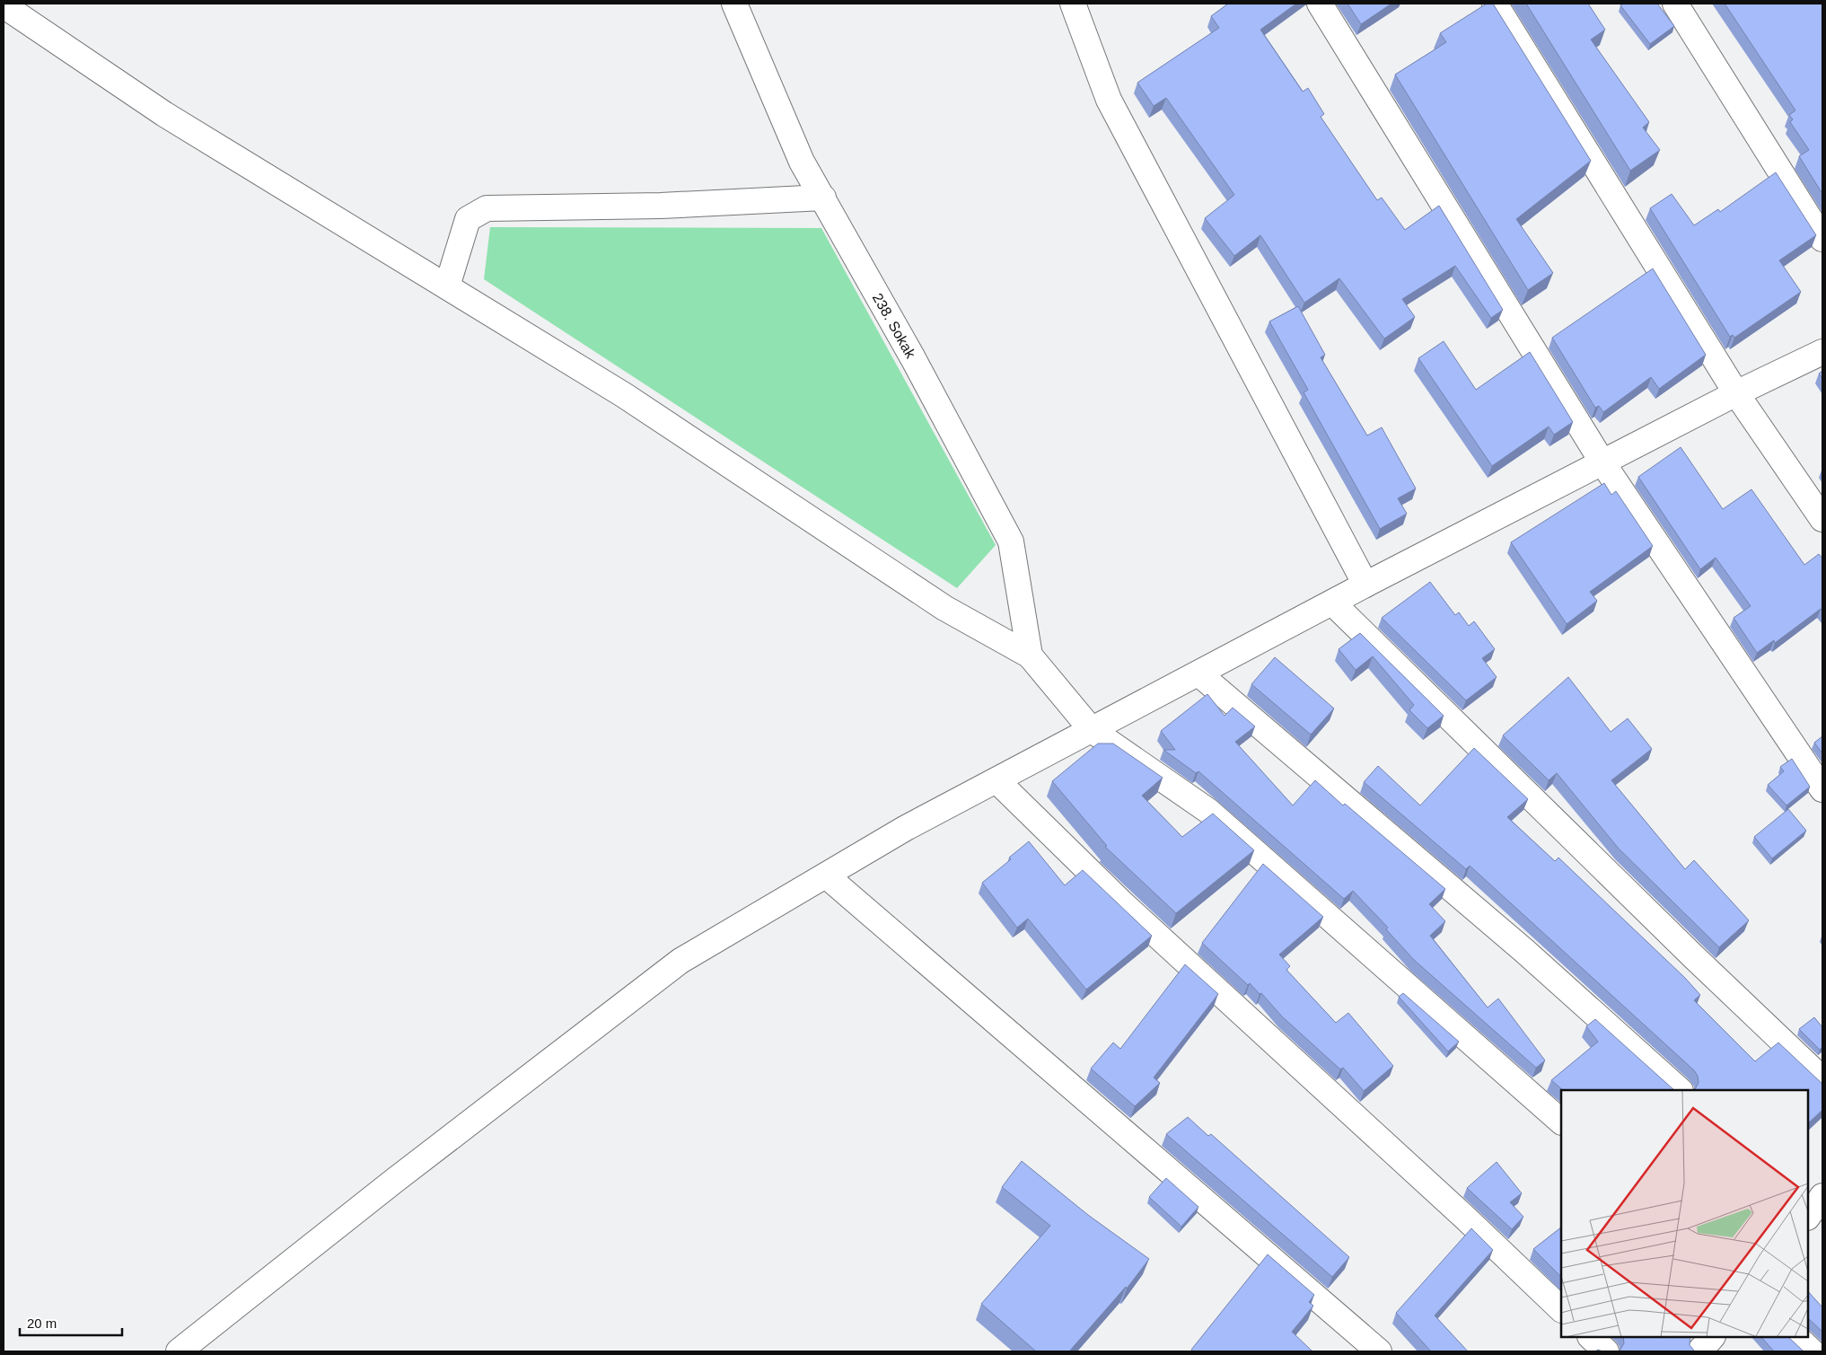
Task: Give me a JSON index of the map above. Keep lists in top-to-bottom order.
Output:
{
  "streets": {
    "street": ["238. Sokak"]
  },
  "scale_bar": "20 m"
}
